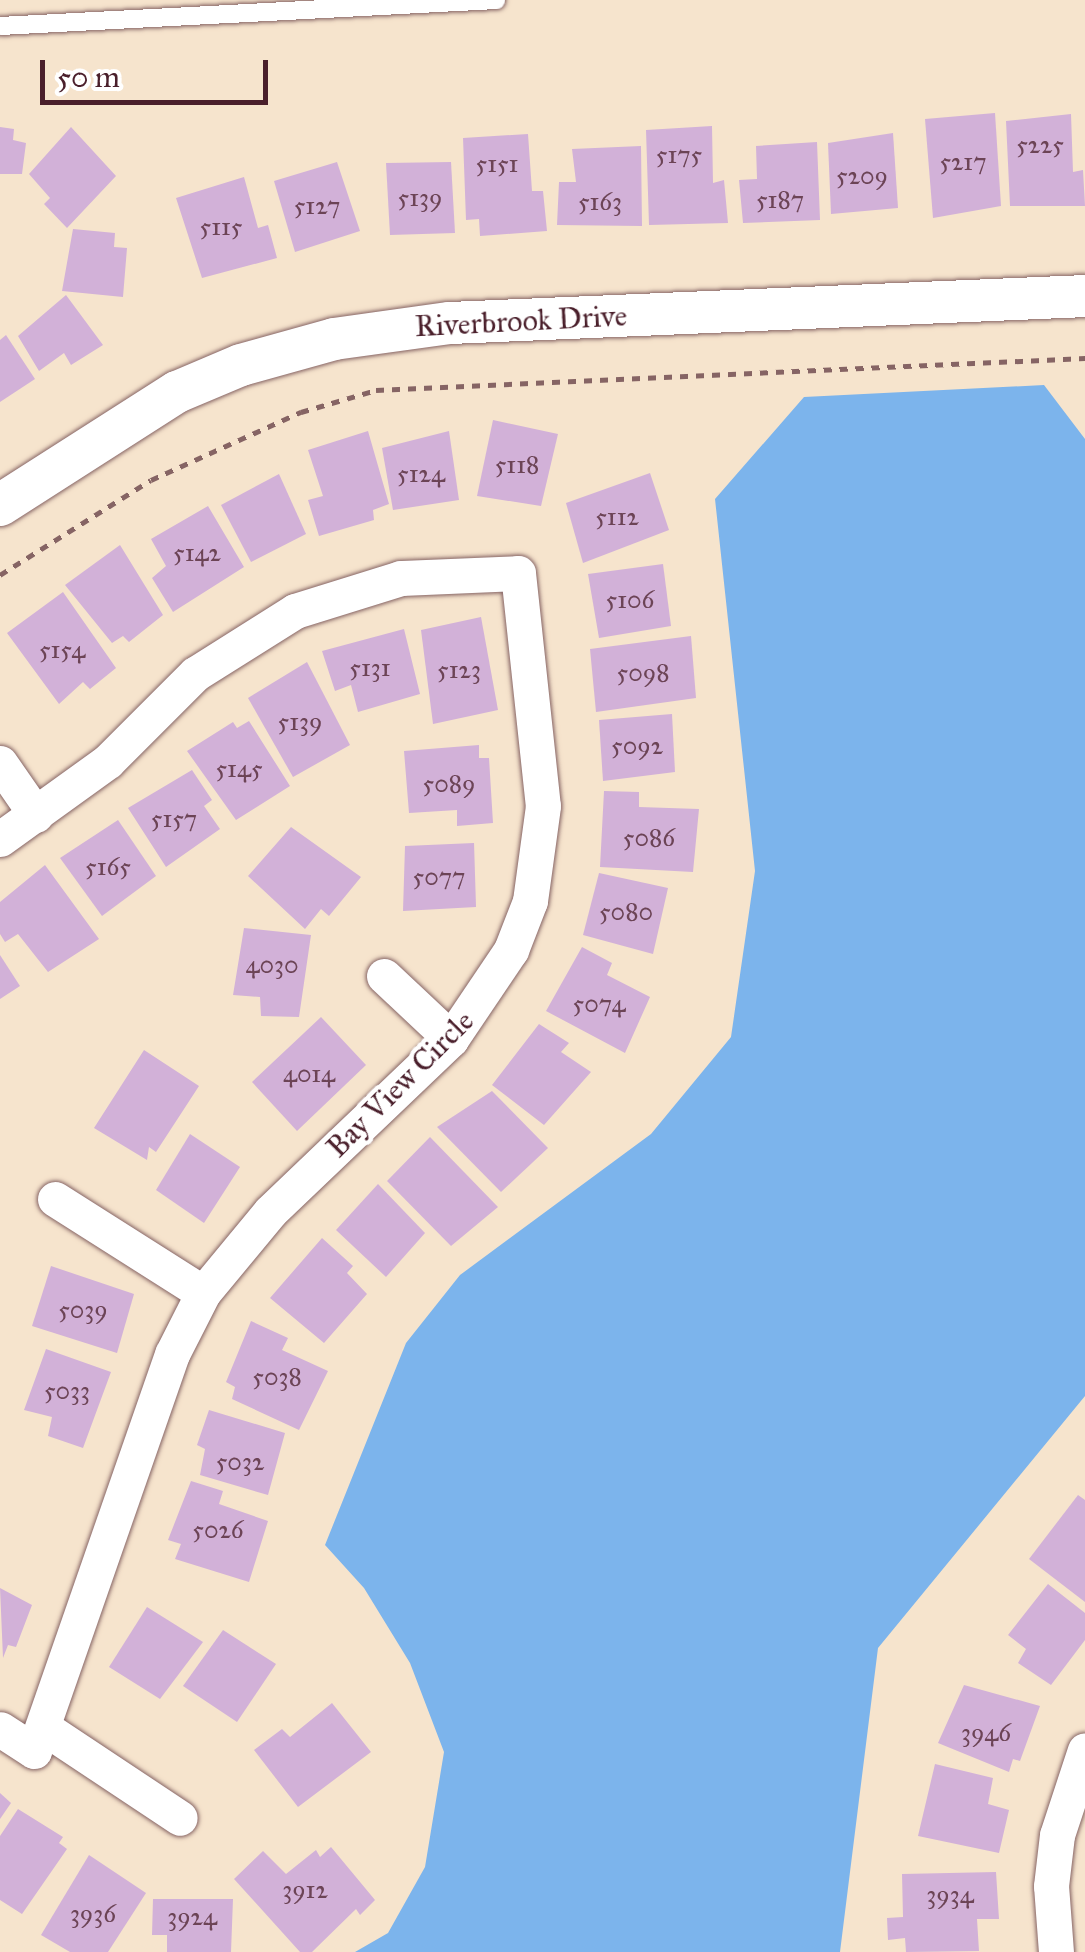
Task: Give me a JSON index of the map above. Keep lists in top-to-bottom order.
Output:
{
  "streets": {
    "street": ["Riverbrook Drive", "Bay View Circle"]
  },
  "house_numbers": [
    "5225",
    "5175",
    "5217",
    "5151",
    "5209",
    "5139",
    "5187",
    "5163",
    "5127",
    "5115",
    "5118",
    "5124",
    "5112",
    "5142",
    "5106",
    "5154",
    "5131",
    "5123",
    "5098",
    "5139",
    "5092",
    "5145",
    "5089",
    "5157",
    "5086",
    "5165",
    "5077",
    "5080",
    "4030",
    "5074",
    "4014",
    "5039",
    "5038",
    "5033",
    "5032",
    "5026",
    "3946",
    "3912",
    "3934",
    "3936",
    "3924"
  ],
  "scale_bar": "50 m"
}
